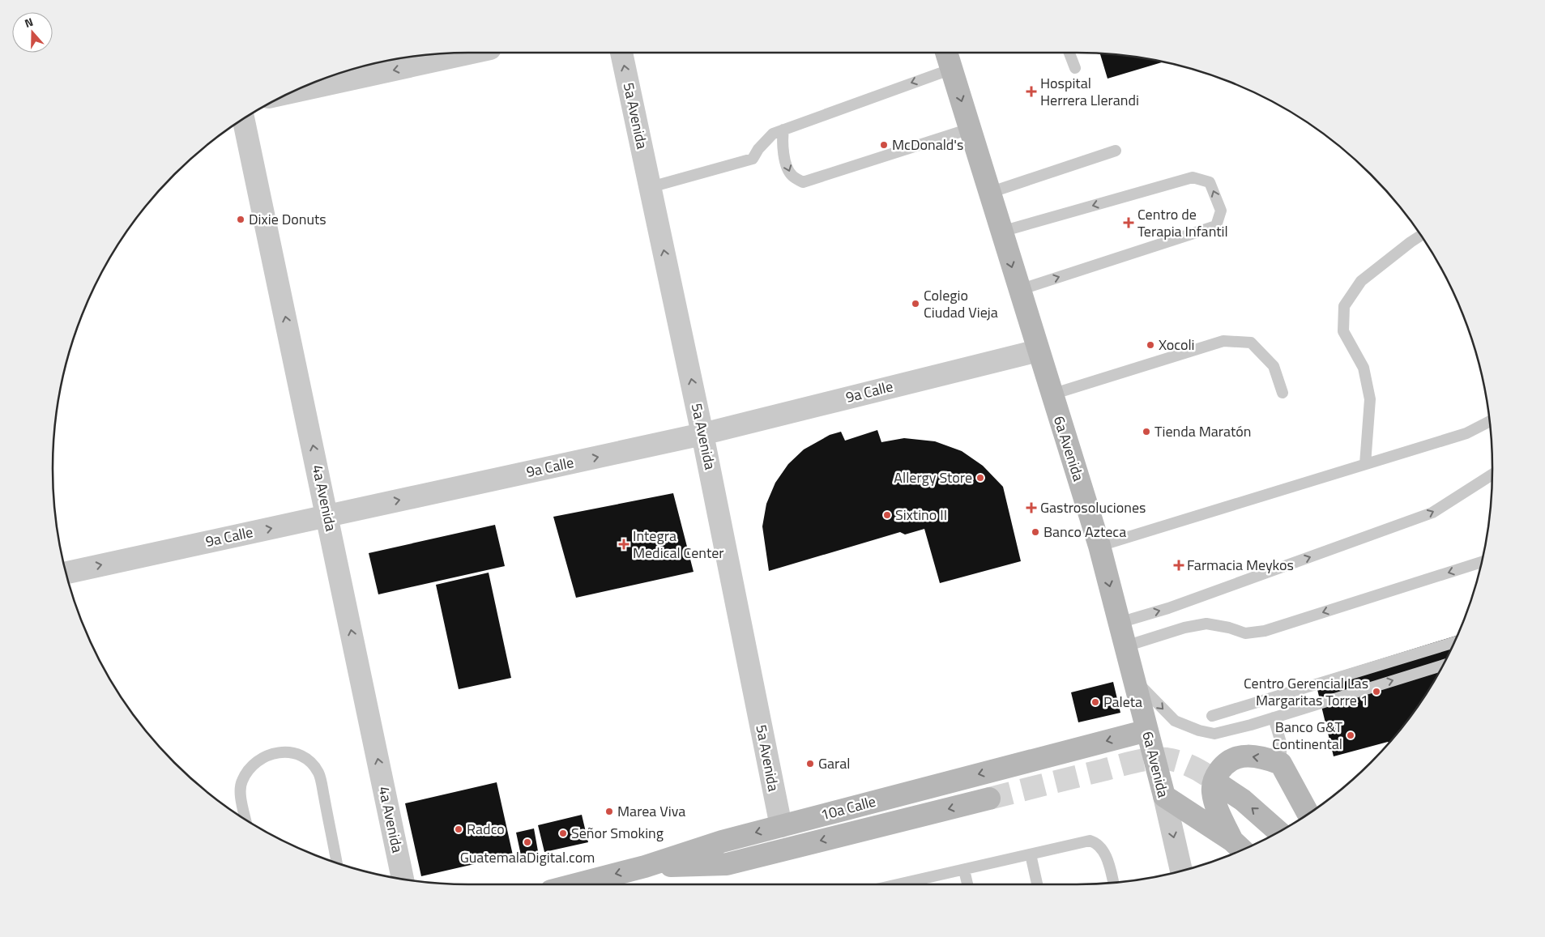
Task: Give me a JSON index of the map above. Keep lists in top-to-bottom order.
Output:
{
  "streets": {
    "main road": ["6a Avenida", "10a Calle"],
    "street": ["5a Avenida", "9a Calle", "4a Avenida"]
  },
  "crossings": [
    ["5a Avenida", "9a Calle"],
    ["5a Avenida", "10a Calle"],
    ["9a Calle", "6a Avenida"],
    ["9a Calle", "4a Avenida"],
    ["6a Avenida", "10a Calle"]
  ],
  "one_way": ["5a Avenida", "9a Calle", "4a Avenida"],
  "places": {
    "health": [
      "Hospital Herrera Llerandi",
      "Centro de Terapia Infantil",
      "Gastrosoluciones",
      "Integra Medical Center",
      "Farmacia Meykos"
    ],
    "other": [
      "McDonald's",
      "Dixie Donuts",
      "Colegio Ciudad Vieja",
      "Xocoli",
      "Tienda Maratón",
      "Allergy Store",
      "Sixtino II",
      "Banco Azteca",
      "Centro Gerencial Las Margaritas Torre 1",
      "Paleta",
      "Banco G&T Continental",
      "Garal",
      "Marea Viva",
      "Radco",
      "Señor Smoking",
      "GuatemalaDigital.com"
    ]
  },
  "north": "top"
}
